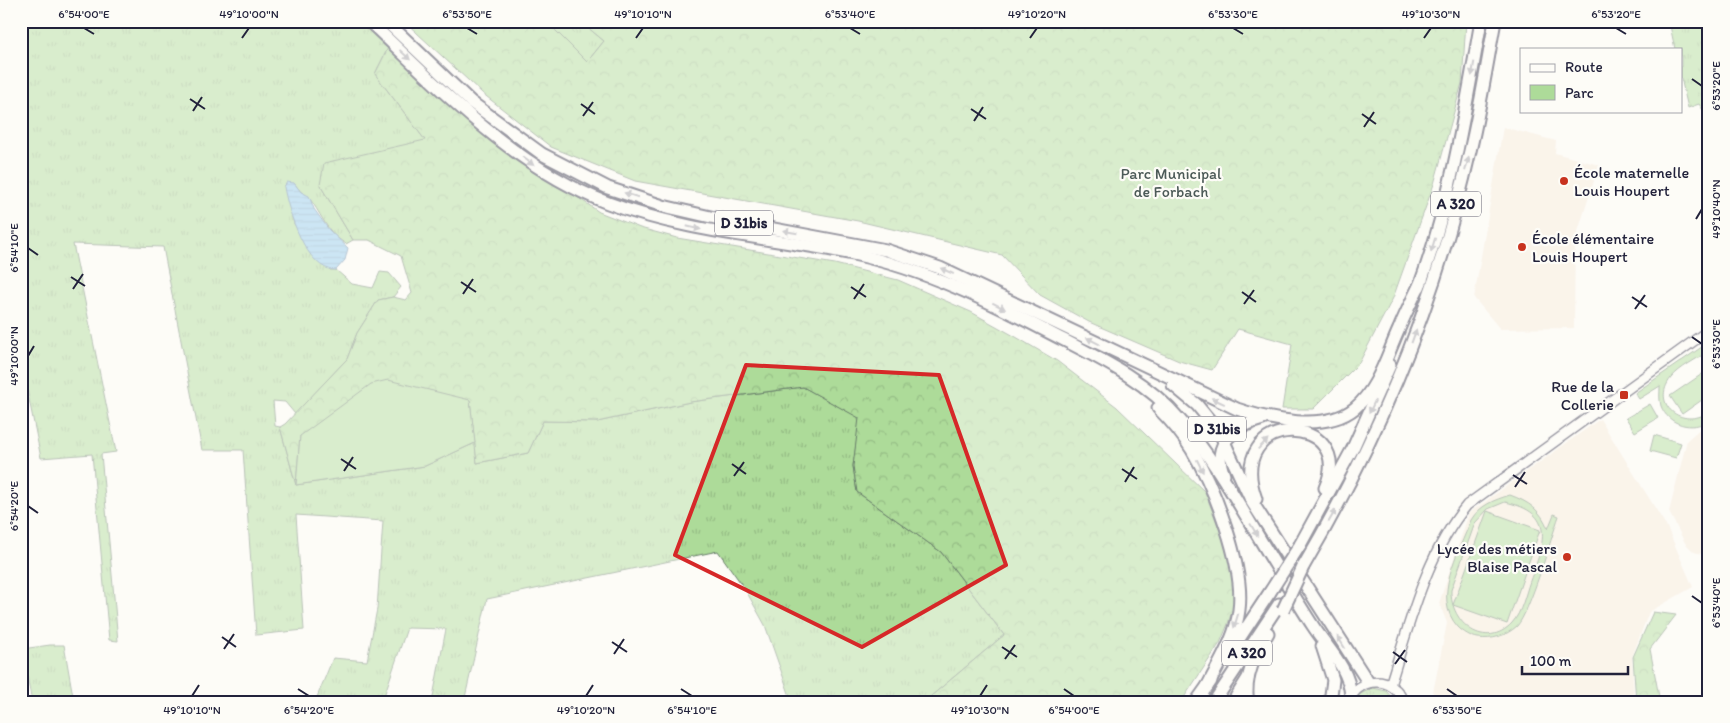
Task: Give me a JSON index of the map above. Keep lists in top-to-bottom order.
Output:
{
  "streets": {
    "highway": ["A 320", "D 31bis"]
  },
  "parks": ["Parc Municipal de Forbach"],
  "places": {
    "other": ["École maternelle Louis Houpert", "École élémentaire Louis Houpert", "Lycée des métiers Blaise Pascal"],
    "transit": ["Rue de la Collerie"]
  },
  "legend": ["Route", "Parc"],
  "scale_bar": "100 m",
  "coordinates": [
    "6°54'00\"E",
    "49°10'00\"N",
    "6°53'50\"E",
    "49°10'10\"N",
    "6°53'40\"E",
    "49°10'20\"N",
    "6°53'30\"E",
    "49°10'30\"N",
    "6°53'20\"E",
    "49°10'40\"N",
    "6°54'10\"E",
    "6°54'20\"E"
  ]
}
